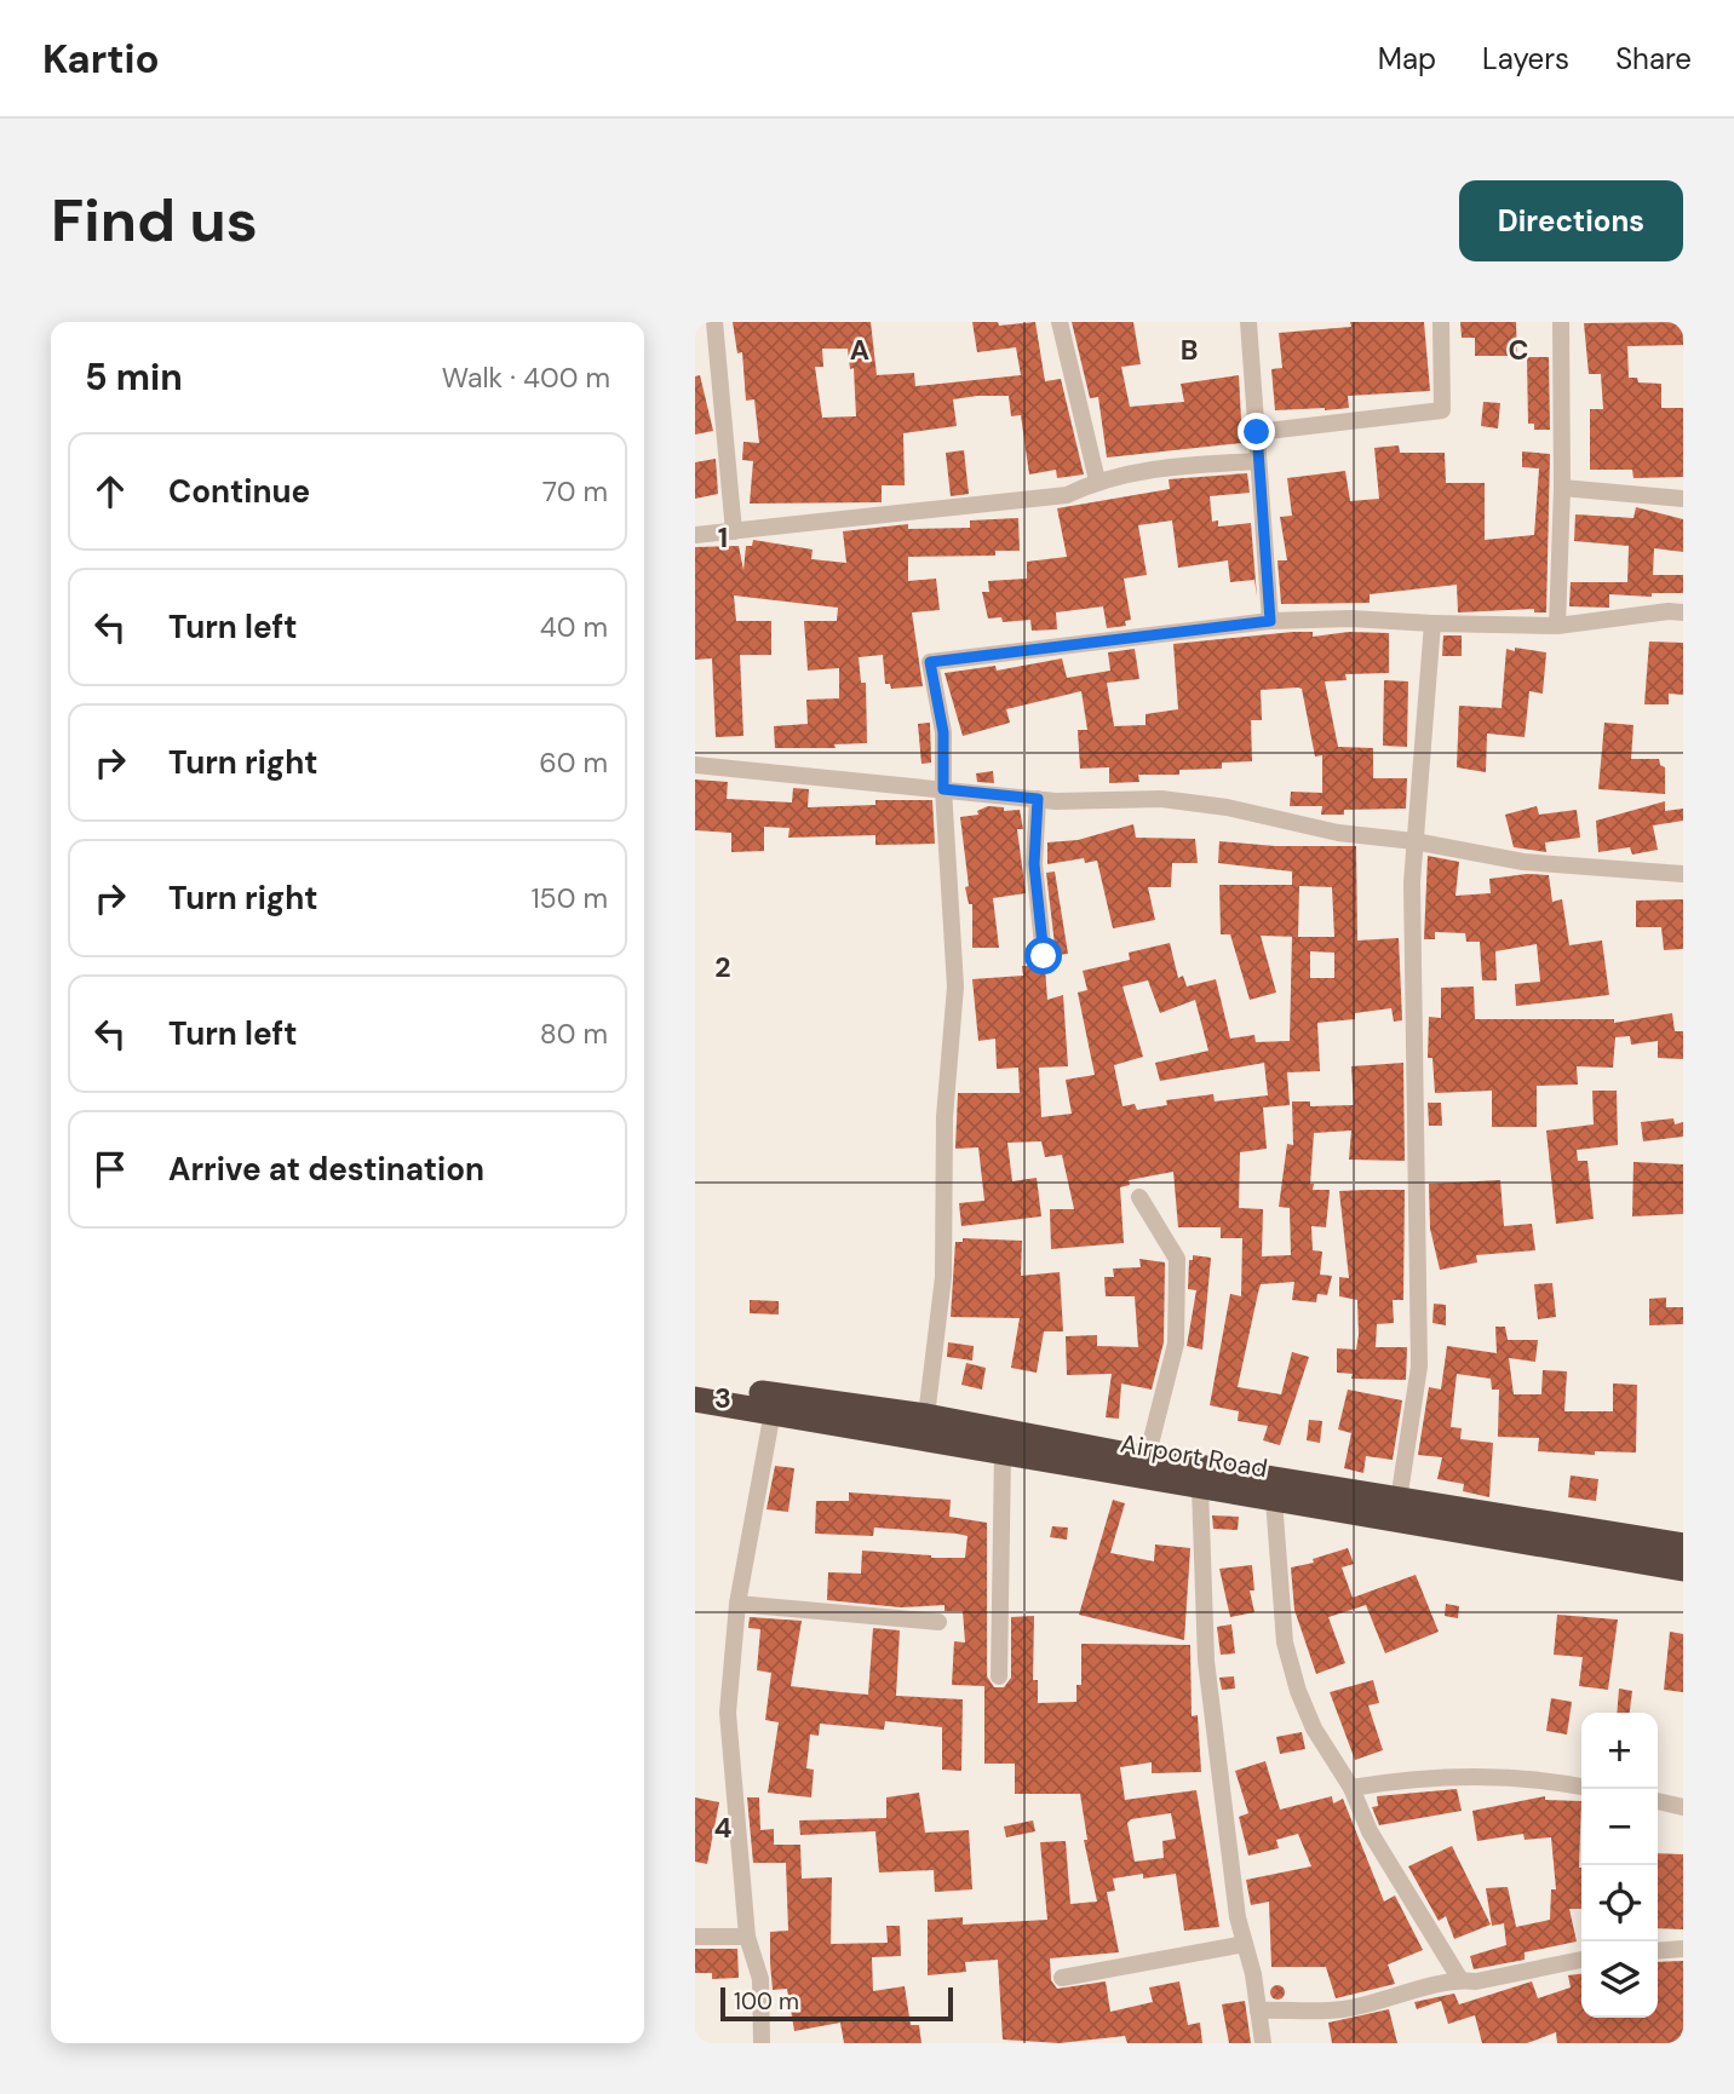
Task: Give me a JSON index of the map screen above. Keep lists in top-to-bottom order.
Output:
{
  "streets": {
    "highway": ["Airport Road"]
  },
  "scale_bar": "100 m",
  "page": {
    "header": "Kartio",
    "nav": ["Map", "Layers", "Share"],
    "buttons": "Directions",
    "title": "Find us",
    "heading": ["5 min", "Walk · 400 m"],
    "list": [
      ["Continue", "70 m"],
      ["Turn left", "40 m"],
      ["Turn right", "60 m"],
      ["Turn right", "150 m"],
      ["Turn left", "80 m"],
      "Arrive at destination"
    ],
    "map_buttons": ["+", "−"],
    "scale": "100 m"
  },
  "grid": {
    "columns": ["A", "B", "C"],
    "rows": [
      "1",
      "2",
      "3",
      "4"
    ]
  }
}
